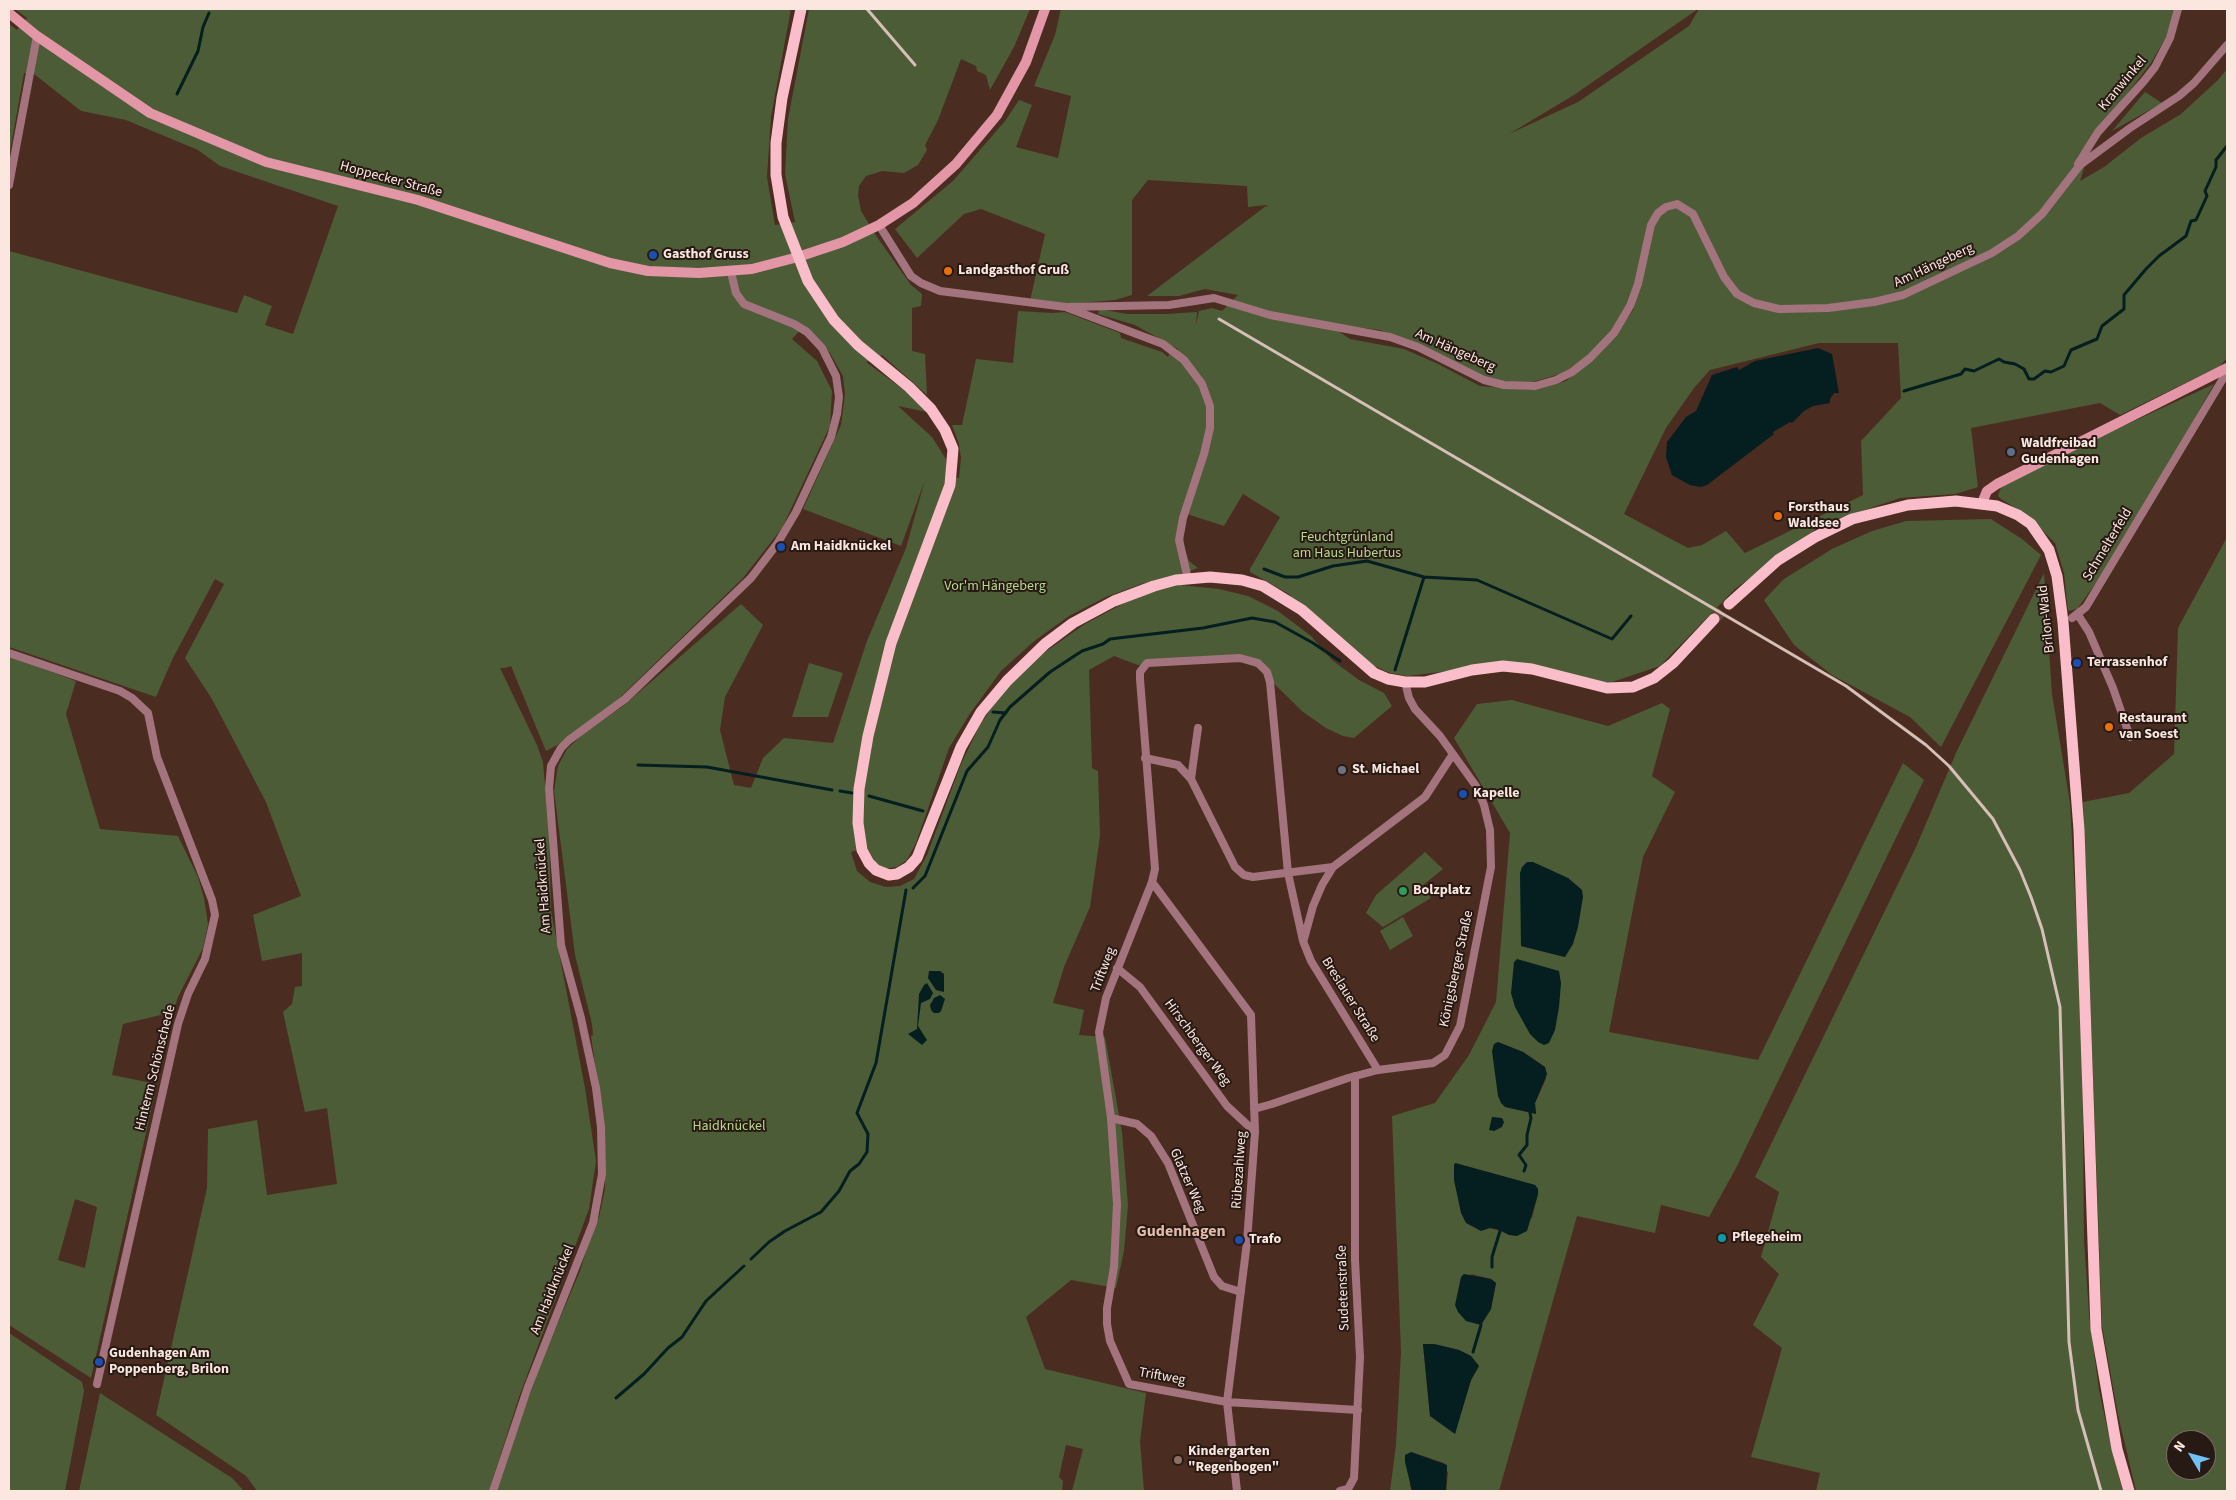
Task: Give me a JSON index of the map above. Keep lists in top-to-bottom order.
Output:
{
  "streets": {
    "main road": ["Brilon-Wald"],
    "street": [
      "Kranwinkel",
      "Hoppecker Straße",
      "Am Hängeberg",
      "Schmelterfeld",
      "Am Haidknückel",
      "Königsberger Straße",
      "Triftweg",
      "Breslauer Straße",
      "Hirschberger Weg",
      "Hinterm Schönschede",
      "Rübezahlweg",
      "Glatzer Weg",
      "Sudetenstraße"
    ]
  },
  "crossings": [
    ["Kranwinkel", "Am Hängeberg"],
    ["Hoppecker Straße", "Am Hängeberg"],
    ["Hoppecker Straße", "Am Haidknückel"],
    ["Königsberger Straße", "Breslauer Straße"],
    ["Königsberger Straße", "Rübezahlweg"],
    ["Königsberger Straße", "Sudetenstraße"],
    ["Triftweg", "Breslauer Straße"],
    ["Triftweg", "Hirschberger Weg"],
    ["Triftweg", "Rübezahlweg"],
    ["Triftweg", "Glatzer Weg"],
    ["Triftweg", "Sudetenstraße"],
    ["Hirschberger Weg", "Rübezahlweg"],
    ["Rübezahlweg", "Glatzer Weg"]
  ],
  "districts": ["Gudenhagen"],
  "parks": ["Feuchtgrünland am Haus Hubertus", "Vor'm Hängeberg", "Haidknückel"],
  "places": [
    "Gasthof Gruss",
    "Landgasthof Gruß",
    "Waldfreibad Gudenhagen",
    "Forsthaus Waldsee",
    "Am Haidknückel",
    "Terrassenhof",
    "Restaurant van Soest",
    "St. Michael",
    "Kapelle",
    "Bolzplatz",
    "Pflegeheim",
    "Trafo",
    "Gudenhagen Am Poppenberg, Brilon",
    "Kindergarten \"Regenbogen\""
  ],
  "north": "top left"
}
